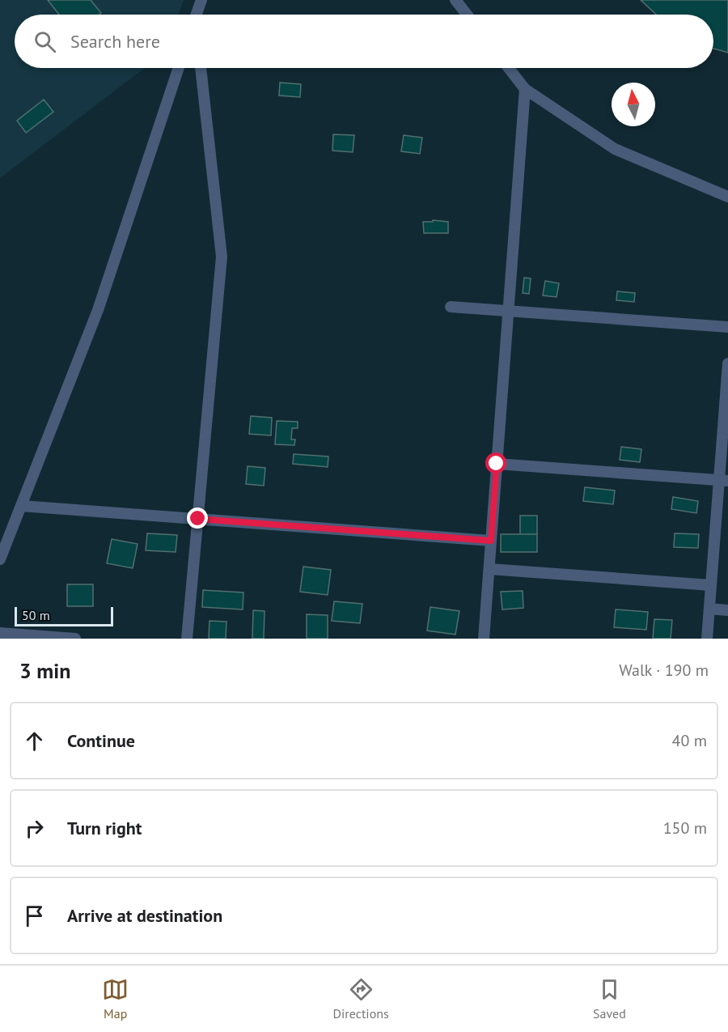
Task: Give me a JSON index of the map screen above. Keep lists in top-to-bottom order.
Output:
{
  "scale_bar": "50 m",
  "north": "top",
  "page": {
    "search": "Search here",
    "scale": "50 m",
    "heading": ["3 min", "Walk · 190 m"],
    "list": [
      ["Continue", "40 m"],
      ["Turn right", "150 m"],
      "Arrive at destination"
    ],
    "nav": ["Map", "Directions", "Saved"]
  }
}
